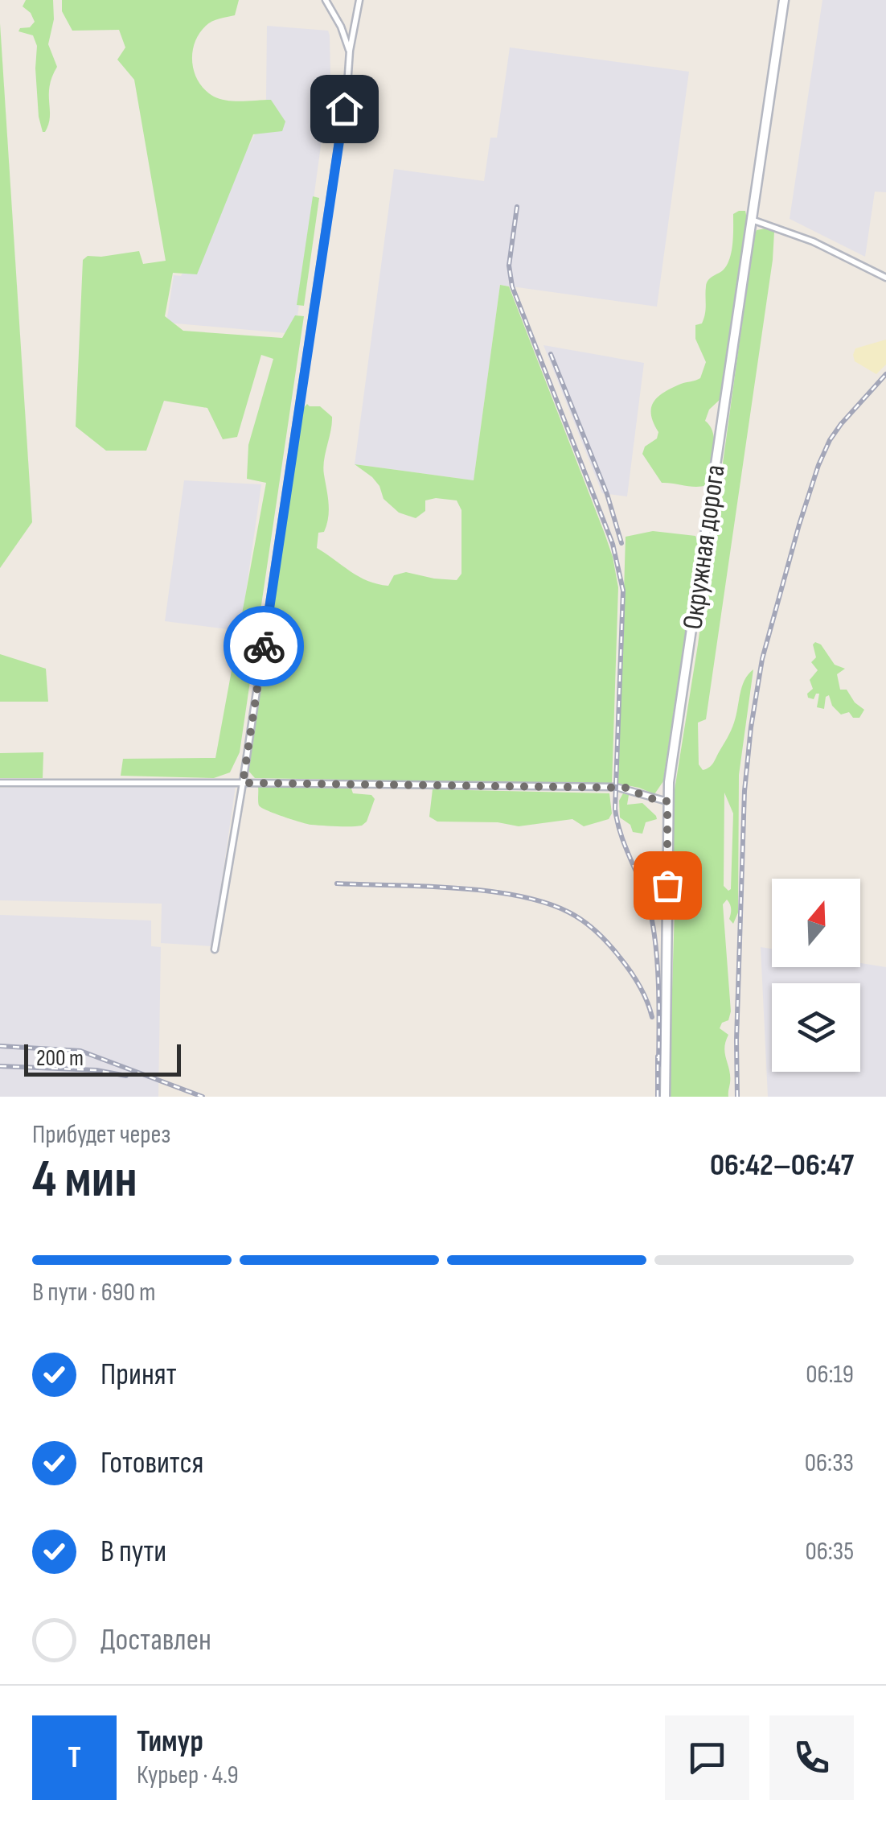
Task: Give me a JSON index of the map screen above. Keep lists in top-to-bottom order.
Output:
{
  "streets": {
    "main road": ["Окружная дорога"]
  },
  "scale_bar": "200 m",
  "north": "top",
  "page": {
    "scale": "200 m",
    "heading": ["4 мин", "Прибудет через", "06:42–06:47"],
    "panel": ["Тимур", "Курьер · 4.9"],
    "bar": "В пути · 690 m",
    "list": [
      ["Принят", "06:19"],
      ["Готовится", "06:33"],
      ["В пути", "06:35"],
      "Доставлен"
    ],
    "round": "Т"
  }
}
